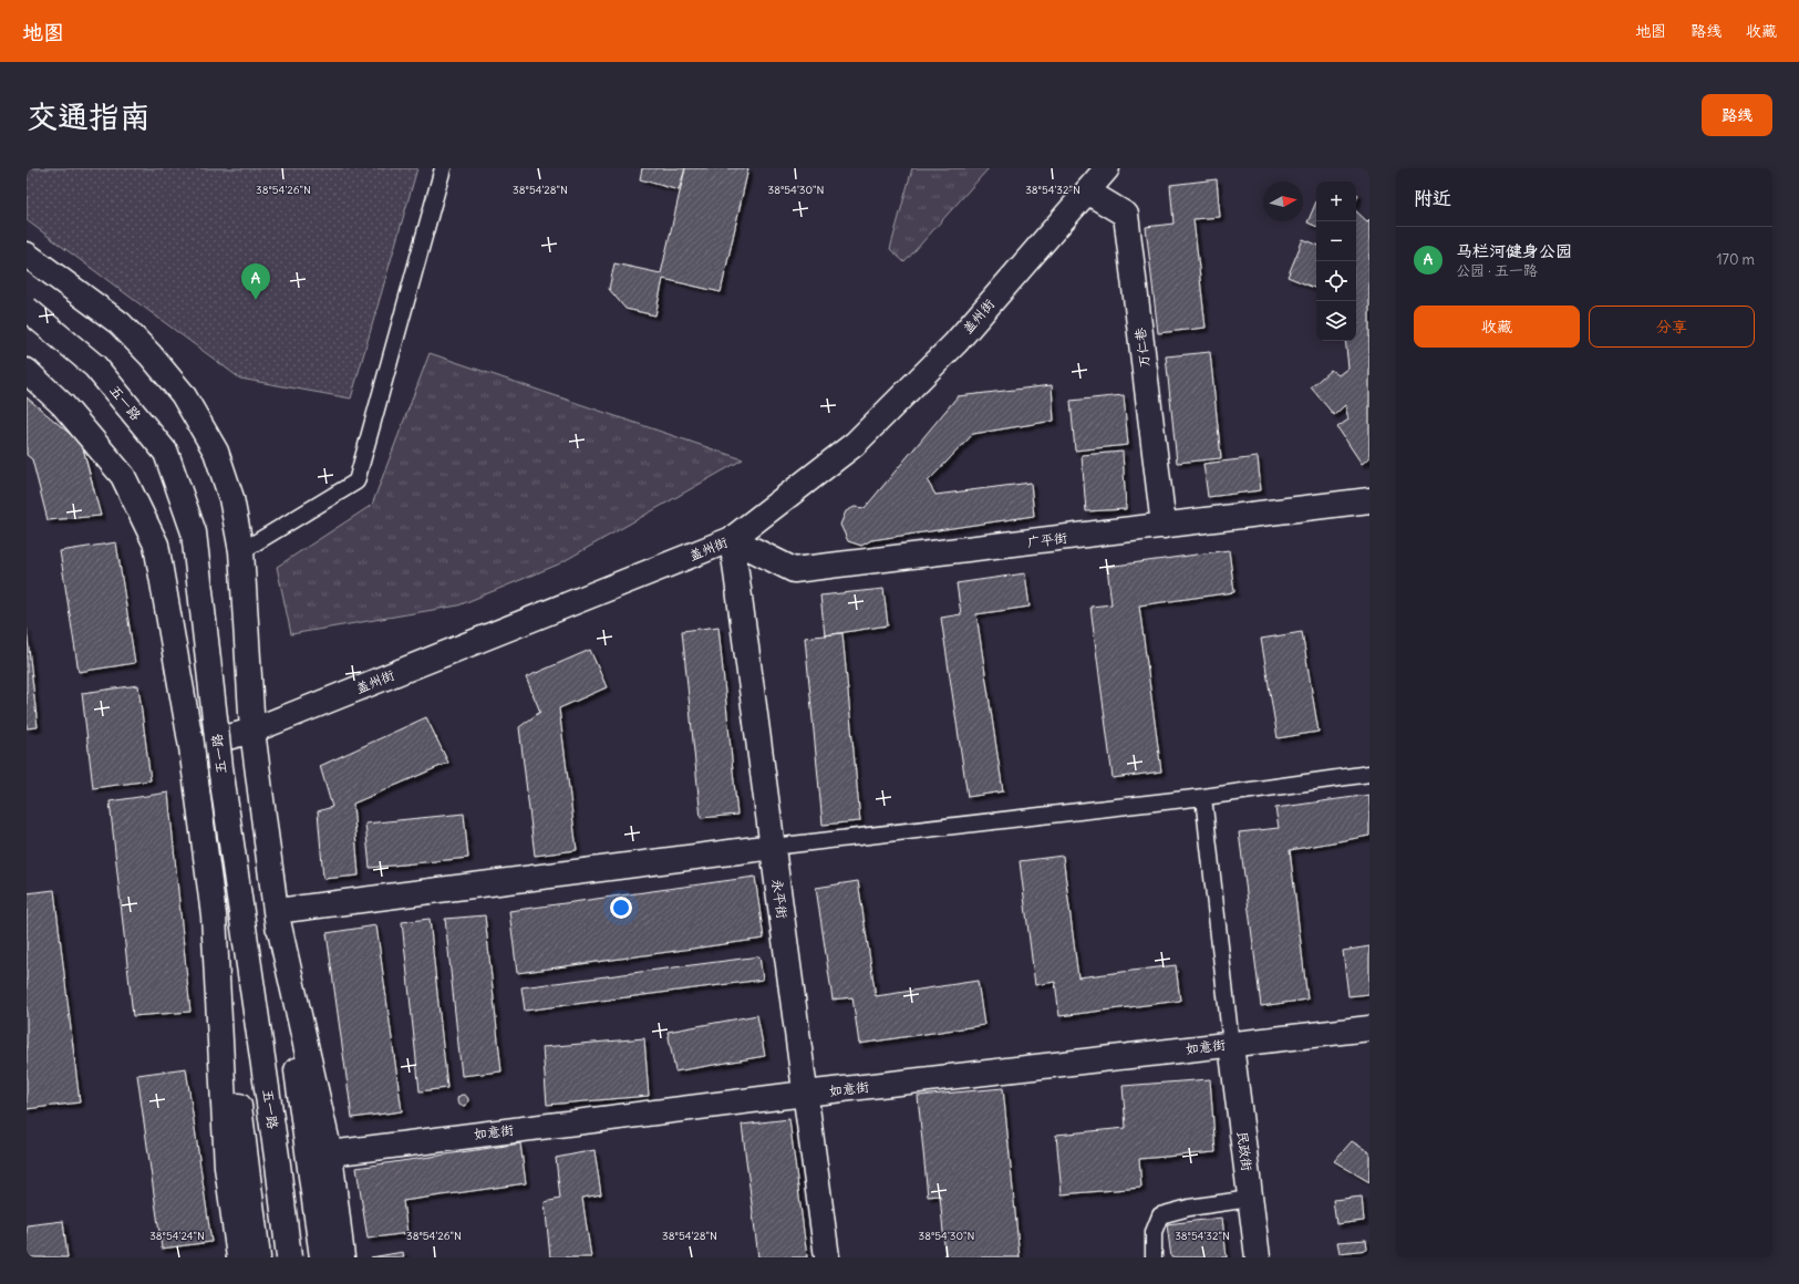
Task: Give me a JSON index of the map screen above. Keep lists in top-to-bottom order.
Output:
{
  "streets": {
    "street": [
      "盖州街",
      "万仁巷",
      "五一路",
      "广平街",
      "永平街",
      "如意街",
      "民政街"
    ]
  },
  "crossings": [
    ["盖州街", "万仁巷"],
    ["盖州街", "广平街"],
    ["盖州街", "永平街"],
    ["万仁巷", "广平街"],
    ["广平街", "永平街"],
    ["永平街", "如意街"],
    ["如意街", "民政街"]
  ],
  "north": "right",
  "page": {
    "header": "地图",
    "nav": ["地图", "路线", "收藏"],
    "buttons": [
      "路线",
      ["收藏", "分享"]
    ],
    "title": "交通指南",
    "heading": "附近",
    "map_buttons": ["+", "−"],
    "list": [
      {
        "mark": "A",
        "name": "马栏河健身公园",
        "note": "公园 · 五一路",
        "value": "170 m"
      }
    ],
    "pins": "A"
  },
  "coordinates": [
    "38°54'26\"N",
    "38°54'28\"N",
    "38°54'30\"N",
    "38°54'32\"N",
    "38°54'24\"N"
  ]
}
